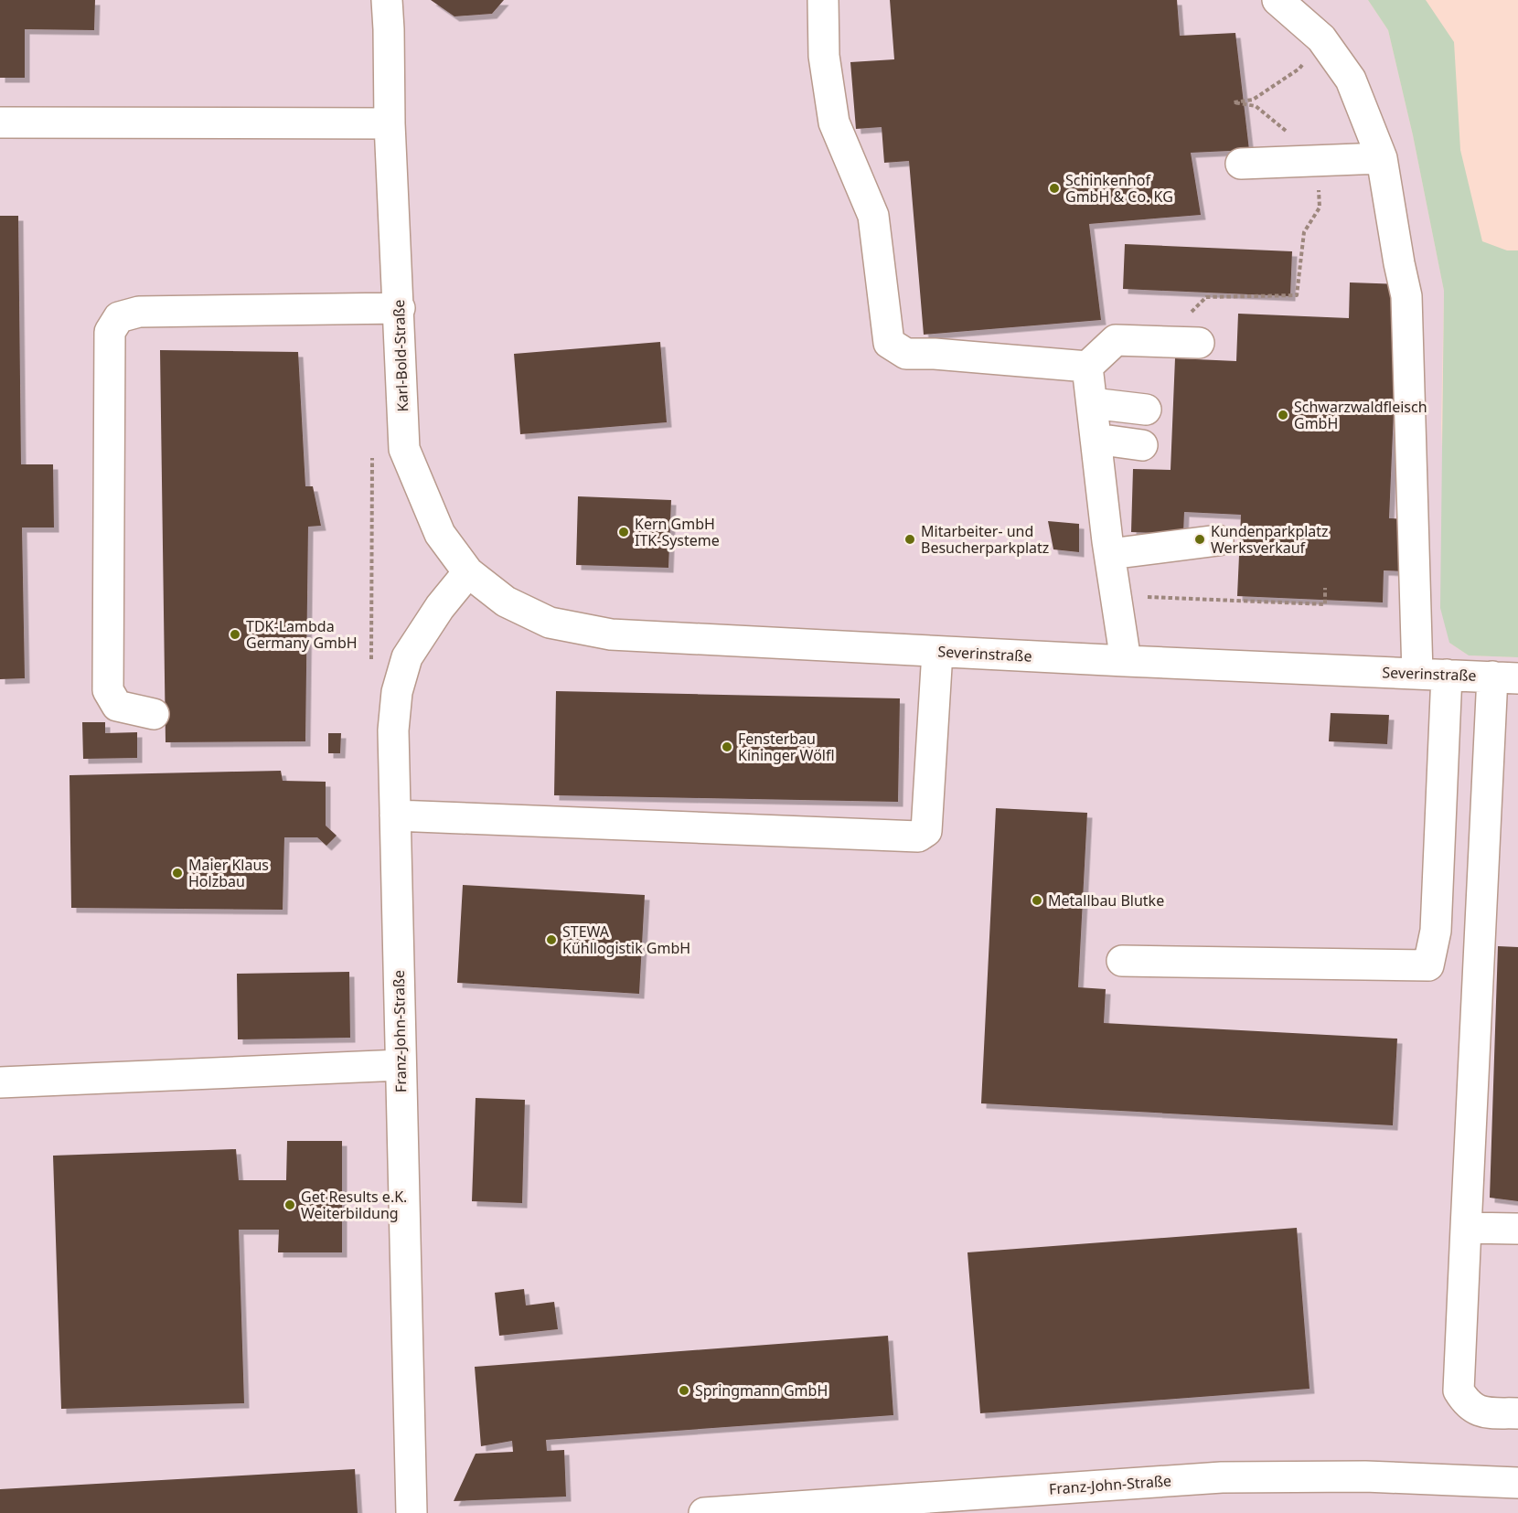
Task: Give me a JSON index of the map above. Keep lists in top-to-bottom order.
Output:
{
  "streets": {
    "street": ["Karl-Bold-Straße", "Severinstraße", "Franz-John-Straße"]
  },
  "crossings": [
    ["Karl-Bold-Straße", "Severinstraße"],
    ["Karl-Bold-Straße", "Franz-John-Straße"],
    ["Severinstraße", "Franz-John-Straße"]
  ],
  "places": [
    "Schinkenhof GmbH & Co. KG",
    "Schwarzwaldfleisch GmbH",
    "Kern GmbH ITK-Systeme",
    "Mitarbeiter- und Besucherparkplatz",
    "Kundenparkplatz Werksverkauf",
    "TDK-Lambda Germany GmbH",
    "Fensterbau Kininger Wölfl",
    "Maier Klaus Holzbau",
    "Metallbau Blutke",
    "STEWA Kühllogistik GmbH",
    "Get Results e.K. Weiterbildung",
    "Springmann GmbH"
  ]
}
